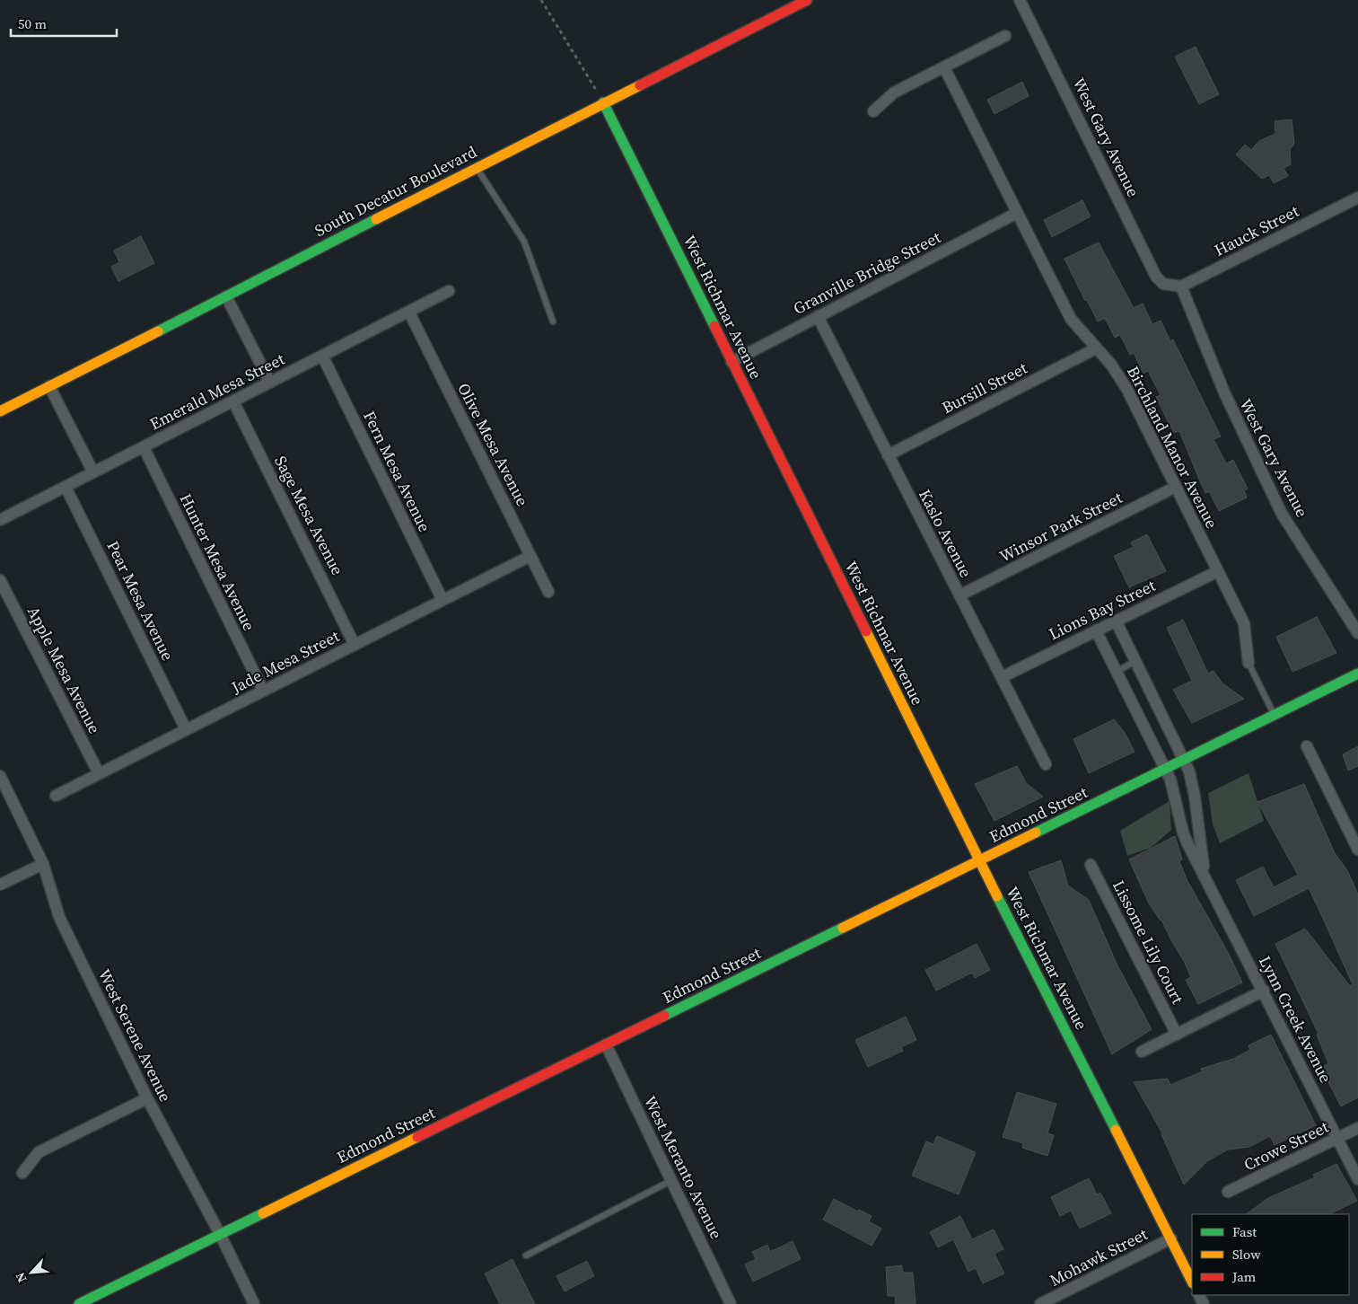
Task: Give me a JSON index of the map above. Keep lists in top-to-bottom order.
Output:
{
  "streets": {
    "street": [
      "West Gary Avenue",
      "South Decatur Boulevard",
      "Hauck Street",
      "Granville Bridge Street",
      "West Richmar Avenue",
      "Bursill Street",
      "Emerald Mesa Street",
      "Olive Mesa Avenue",
      "Birchland Manor Avenue",
      "Fern Mesa Avenue",
      "Sage Mesa Avenue",
      "Winsor Park Street",
      "Kaslo Avenue",
      "Hunter Mesa Avenue",
      "Pear Mesa Avenue",
      "Lions Bay Street",
      "Jade Mesa Street",
      "Apple Mesa Avenue",
      "Edmond Street",
      "Lissome Lily Court",
      "Lynn Creek Avenue",
      "West Serene Avenue",
      "Crowe Street",
      "West Meranto Avenue",
      "Mohawk Street"
    ]
  },
  "crossings": [
    ["West Gary Avenue", "Hauck Street"],
    ["South Decatur Boulevard", "West Richmar Avenue"],
    ["Granville Bridge Street", "West Richmar Avenue"],
    ["Granville Bridge Street", "Birchland Manor Avenue"],
    ["Granville Bridge Street", "Kaslo Avenue"],
    ["West Richmar Avenue", "Edmond Street"],
    ["West Richmar Avenue", "Mohawk Street"],
    ["Bursill Street", "Birchland Manor Avenue"],
    ["Bursill Street", "Kaslo Avenue"],
    ["Emerald Mesa Street", "Olive Mesa Avenue"],
    ["Emerald Mesa Street", "Fern Mesa Avenue"],
    ["Emerald Mesa Street", "Sage Mesa Avenue"],
    ["Emerald Mesa Street", "Hunter Mesa Avenue"],
    ["Emerald Mesa Street", "Pear Mesa Avenue"],
    ["Olive Mesa Avenue", "Jade Mesa Street"],
    ["Birchland Manor Avenue", "Winsor Park Street"],
    ["Birchland Manor Avenue", "Lions Bay Street"],
    ["Fern Mesa Avenue", "Jade Mesa Street"],
    ["Sage Mesa Avenue", "Jade Mesa Street"],
    ["Winsor Park Street", "Kaslo Avenue"],
    ["Kaslo Avenue", "Lions Bay Street"],
    ["Hunter Mesa Avenue", "Jade Mesa Street"],
    ["Pear Mesa Avenue", "Jade Mesa Street"],
    ["Lions Bay Street", "Lynn Creek Avenue"],
    ["Jade Mesa Street", "Apple Mesa Avenue"],
    ["Edmond Street", "Lynn Creek Avenue"],
    ["Edmond Street", "West Serene Avenue"],
    ["Edmond Street", "West Meranto Avenue"],
    ["Lynn Creek Avenue", "Crowe Street"]
  ],
  "legend": ["Fast", "Slow", "Jam"],
  "scale_bar": "50 m",
  "north": "bottom left"
}
